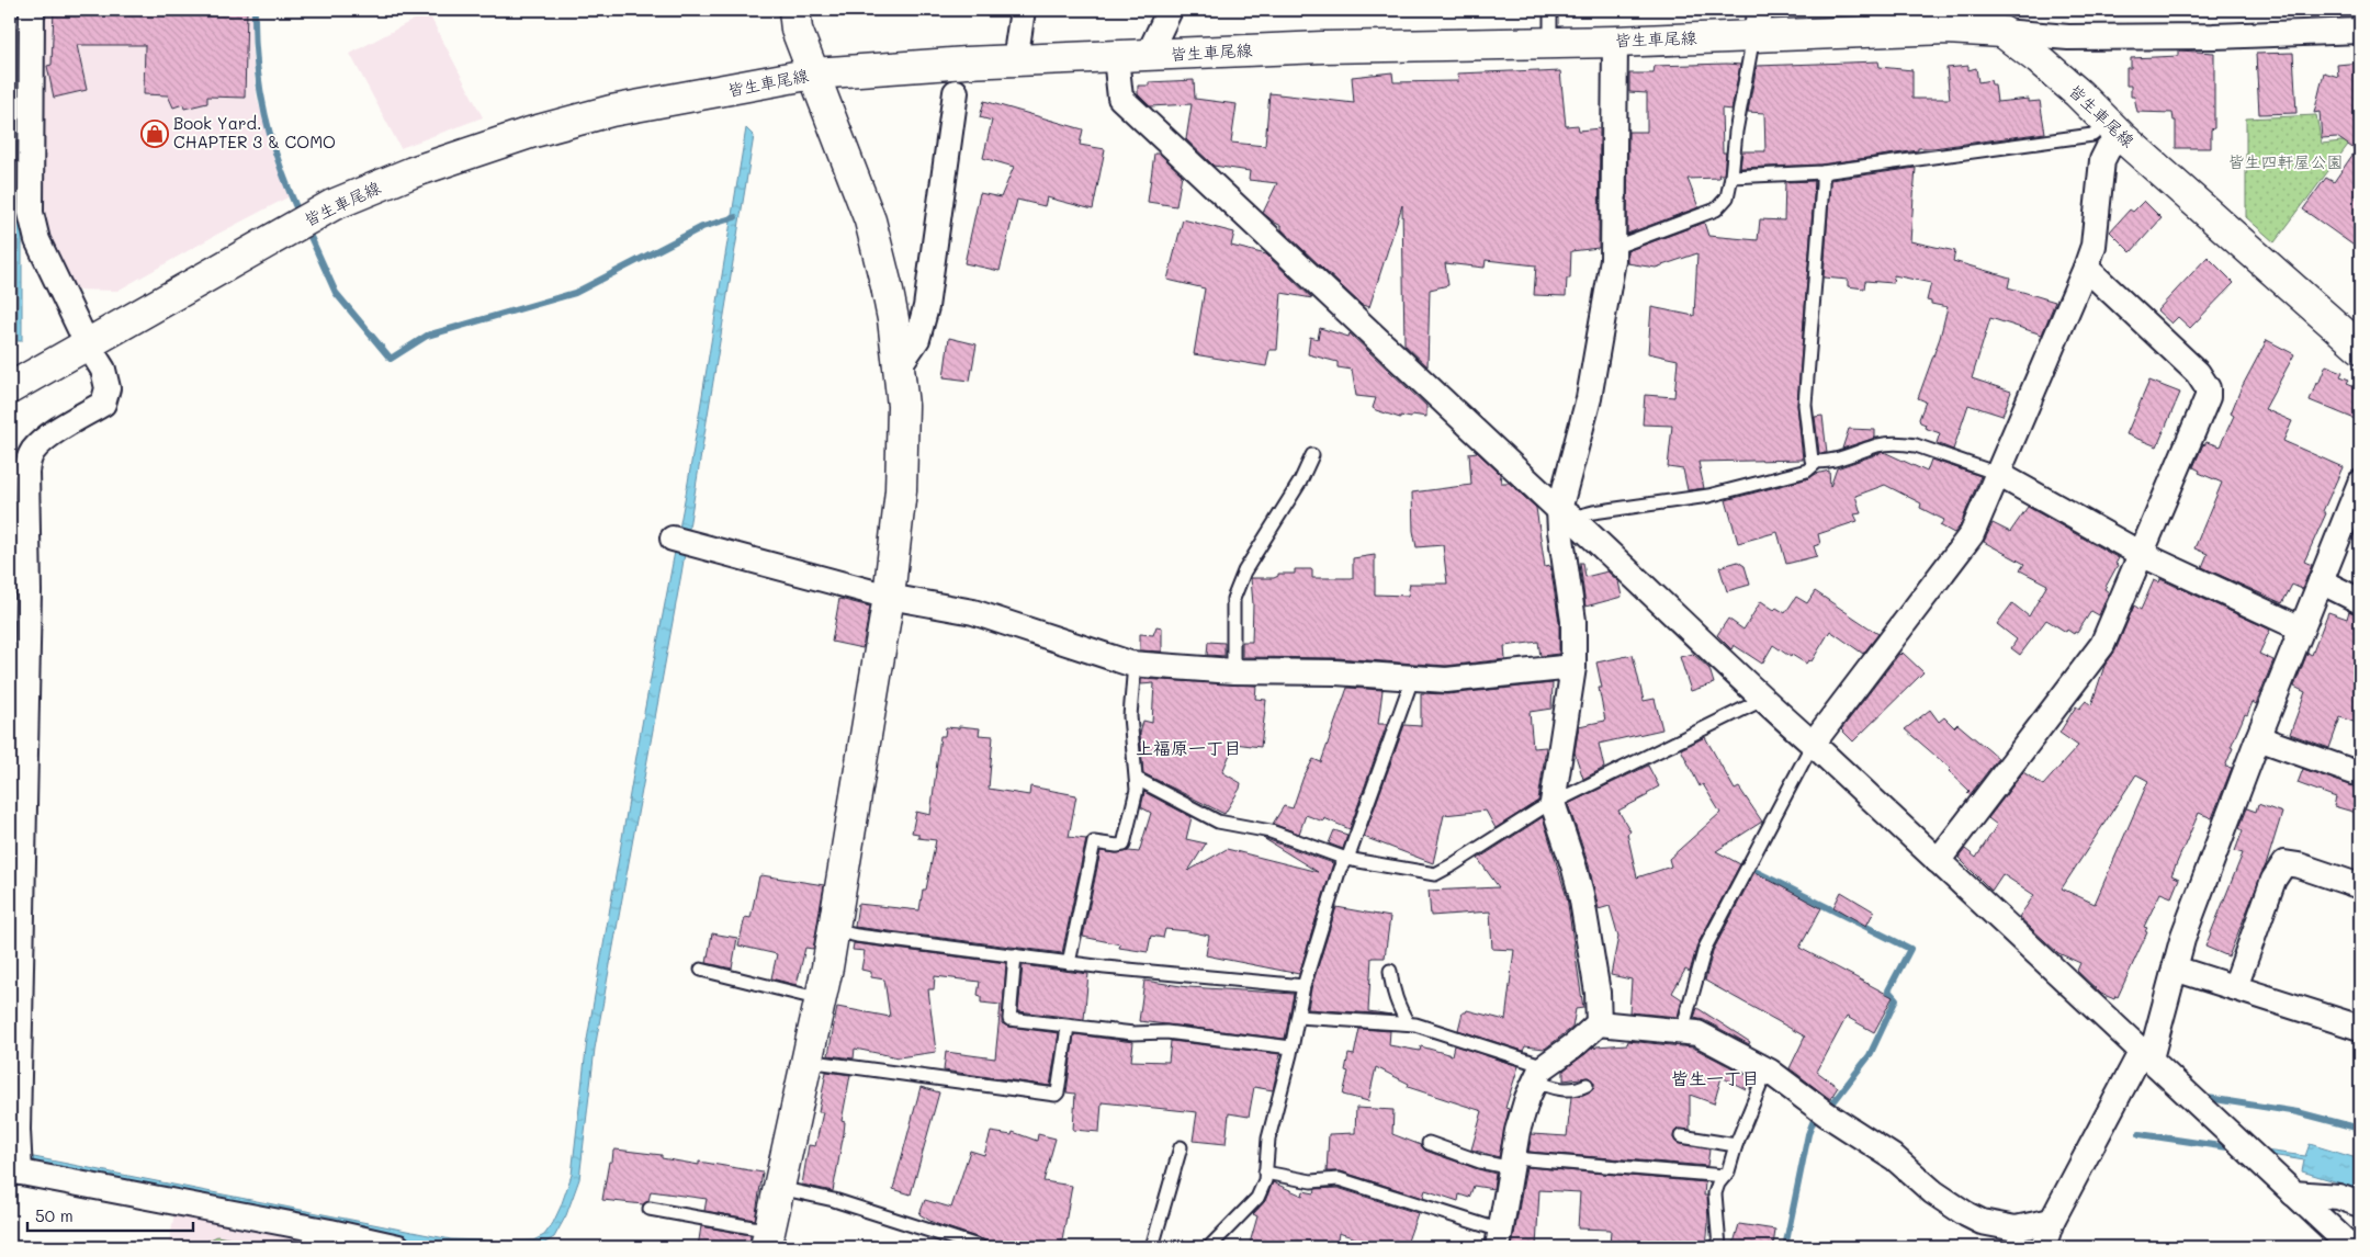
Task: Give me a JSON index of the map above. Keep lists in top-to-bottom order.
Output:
{
  "streets": {
    "main road": ["皆生車尾線"]
  },
  "districts": ["上福原一丁目", "皆生一丁目"],
  "parks": ["皆生四軒屋公園"],
  "places": {
    "shop": ["Book Yard. CHAPTER 3 & COMO"]
  },
  "scale_bar": "50 m"
}
